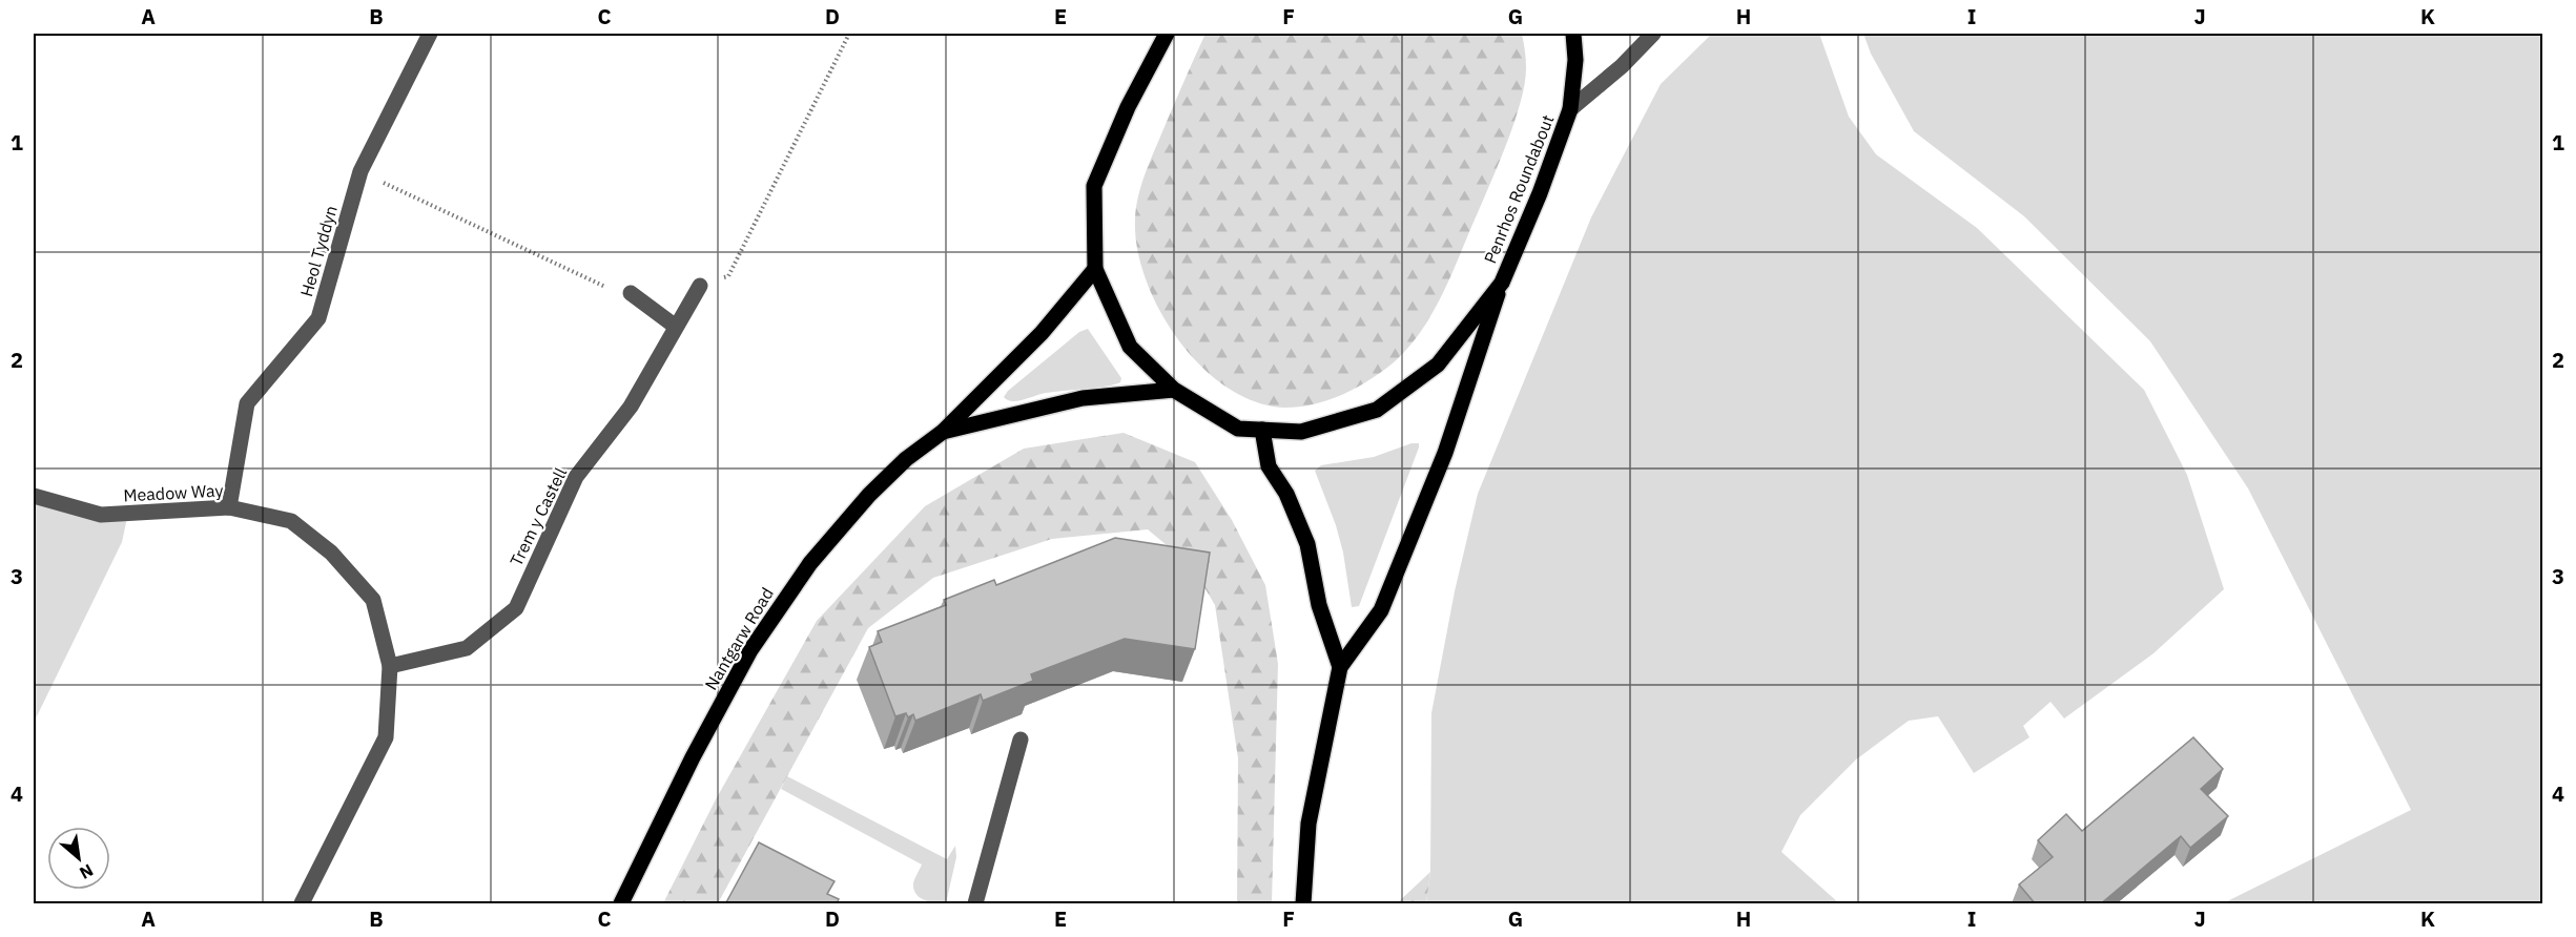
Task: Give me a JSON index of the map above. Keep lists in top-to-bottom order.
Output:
{
  "streets": {
    "main road": ["Penrhos Roundabout", "Nantgarw Road"],
    "street": ["Heol Tyddyn", "Meadow Way", "Trem y Castell"]
  },
  "crossings": [
    ["Penrhos Roundabout", "Nantgarw Road"],
    ["Heol Tyddyn", "Meadow Way"],
    ["Meadow Way", "Trem y Castell"]
  ],
  "north": "bottom right",
  "grid": {
    "columns": [
      "A",
      "B",
      "C",
      "D",
      "E",
      "F",
      "G",
      "H",
      "I",
      "J",
      "K"
    ],
    "rows": [
      "1",
      "2",
      "3",
      "4"
    ]
  }
}
